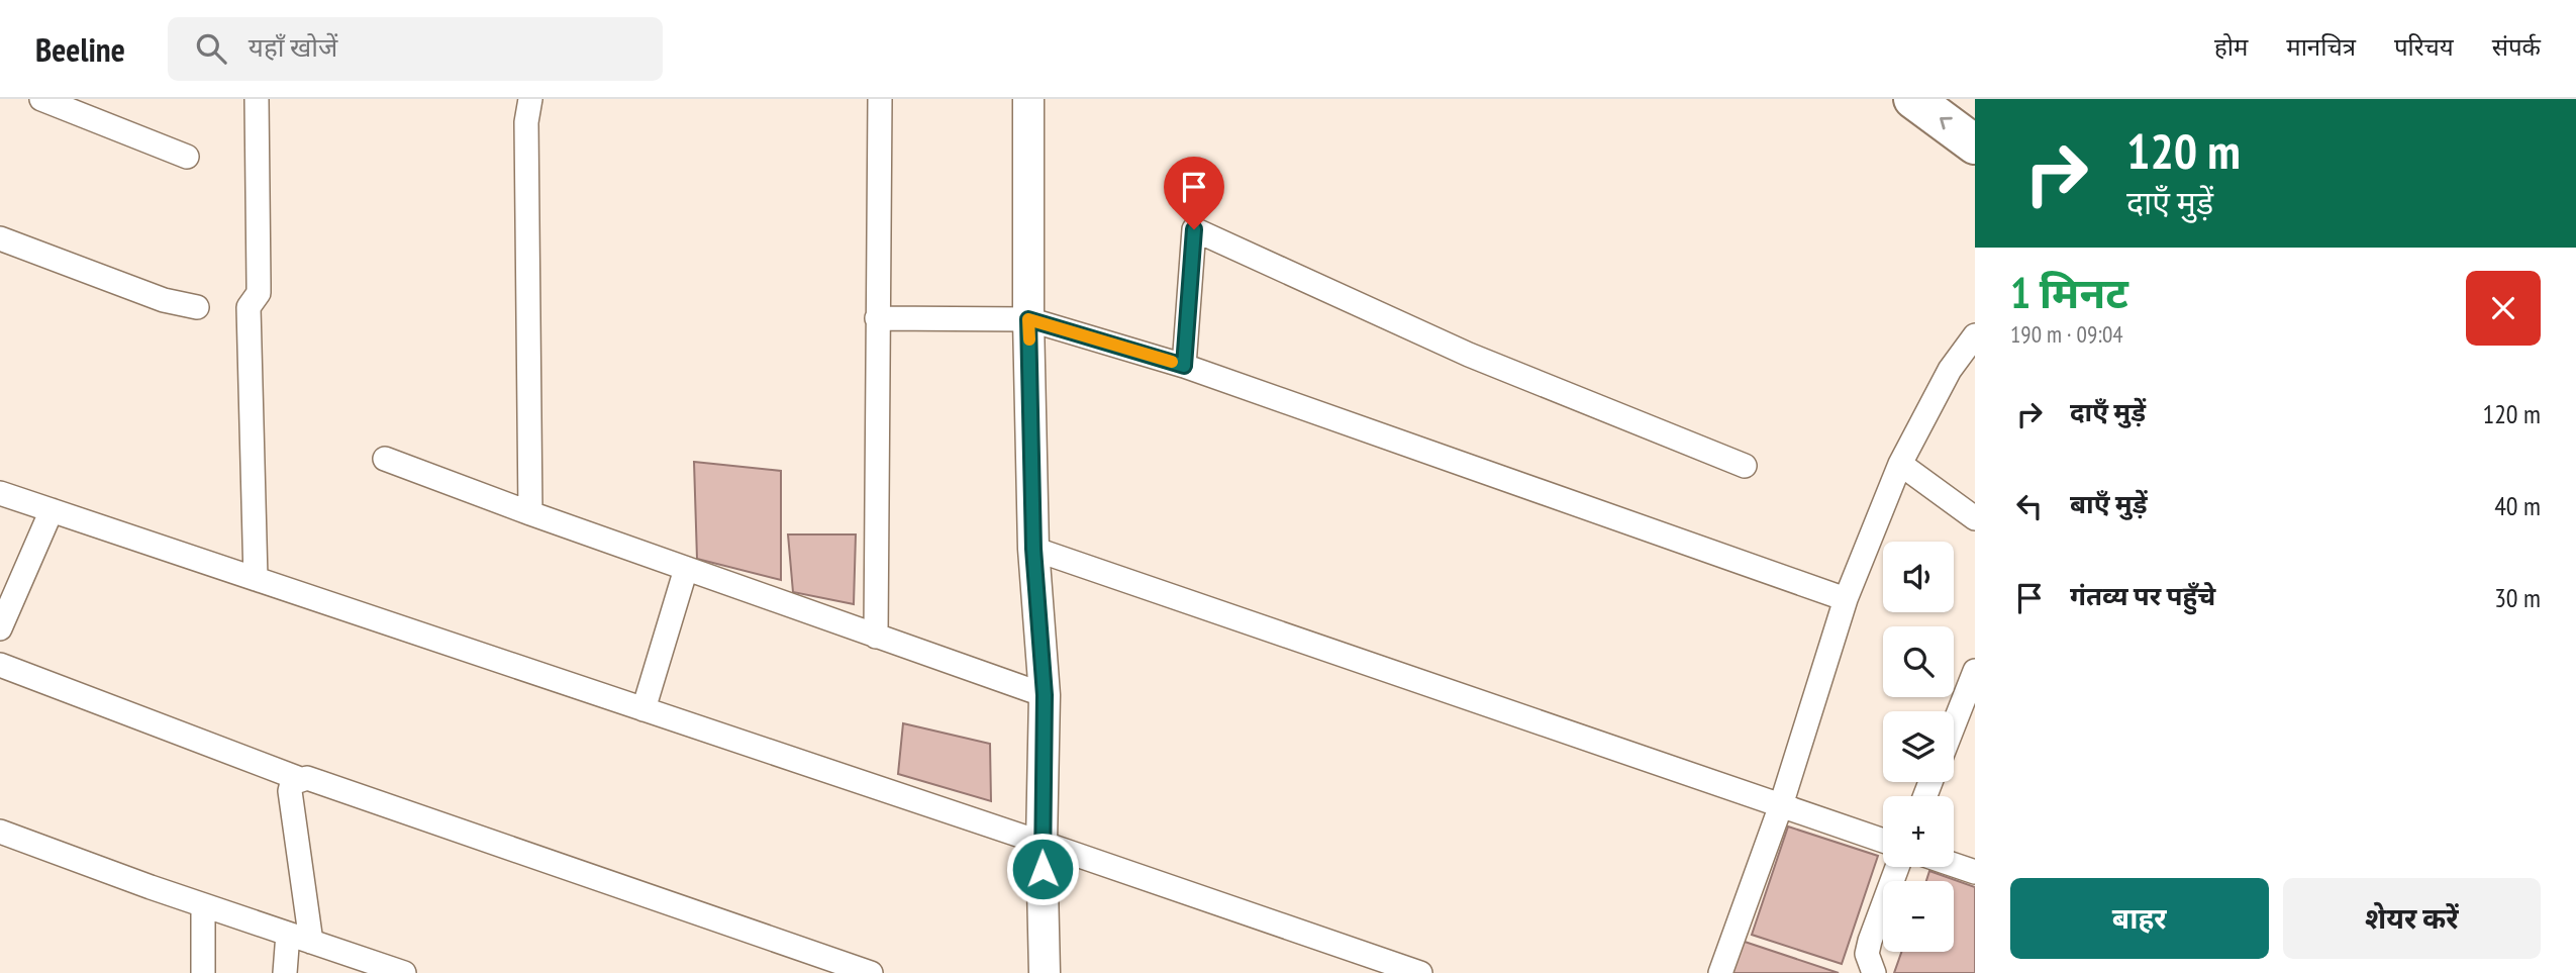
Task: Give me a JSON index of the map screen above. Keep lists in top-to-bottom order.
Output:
{
  "page": {
    "header": "Beeline",
    "search": "यहाँ खोजें",
    "nav": [
      "होम",
      "मानचित्र",
      "परिचय",
      "संपर्क"
    ],
    "turn": ["120 m", "दाएँ मुड़ें"],
    "heading": ["1 मिनट", "190 m · 09:04"],
    "list": [
      {
        "name": "दाएँ मुड़ें",
        "value": "120 m"
      },
      {
        "name": "बाएँ मुड़ें",
        "value": "40 m"
      },
      {
        "name": "गंतव्य पर पहुँचे",
        "value": "30 m"
      }
    ],
    "map_buttons": ["+", "−"],
    "buttons": ["बाहर", "शेयर करें"]
  }
}
